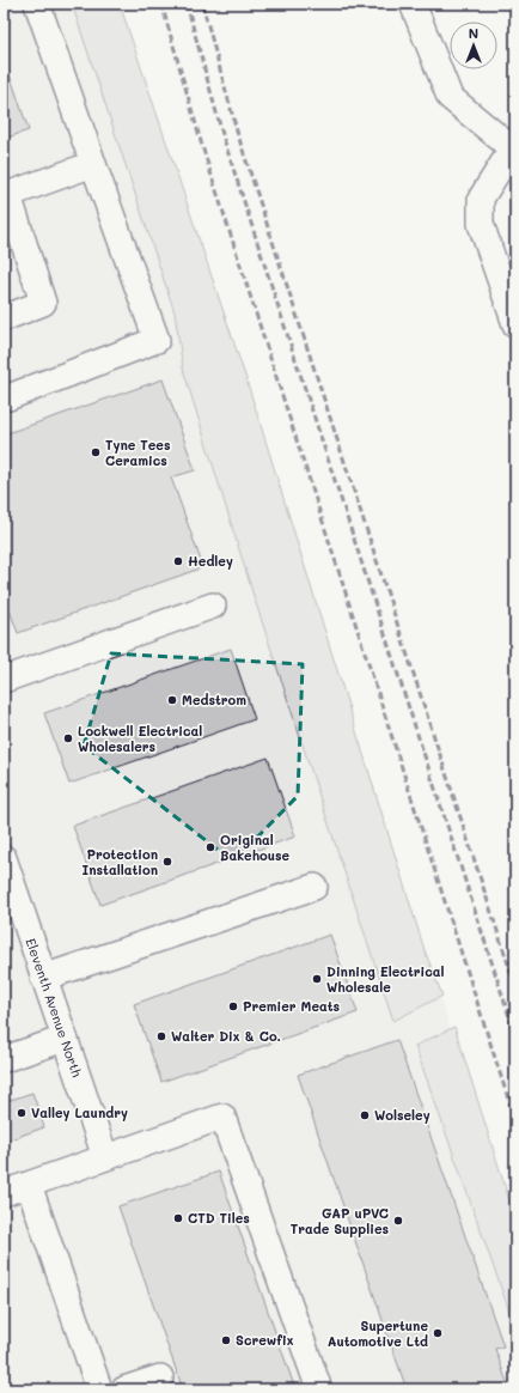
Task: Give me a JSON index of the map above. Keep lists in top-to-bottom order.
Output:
{
  "streets": {
    "street": ["Eleventh Avenue North"]
  },
  "places": [
    "Tyne Tees Ceramics",
    "Hedley",
    "Medstrom",
    "Lockwell Electrical Wholesalers",
    "Original Bakehouse",
    "Protection Installation",
    "Dinning Electrical Wholesale",
    "Premier Meats",
    "Walter Dix & Co.",
    "Valley Laundry",
    "Wolseley",
    "CTD Tiles",
    "GAP uPVC Trade Supplies",
    "Supertune Automotive Ltd",
    "Screwfix"
  ],
  "north": "top"
}
